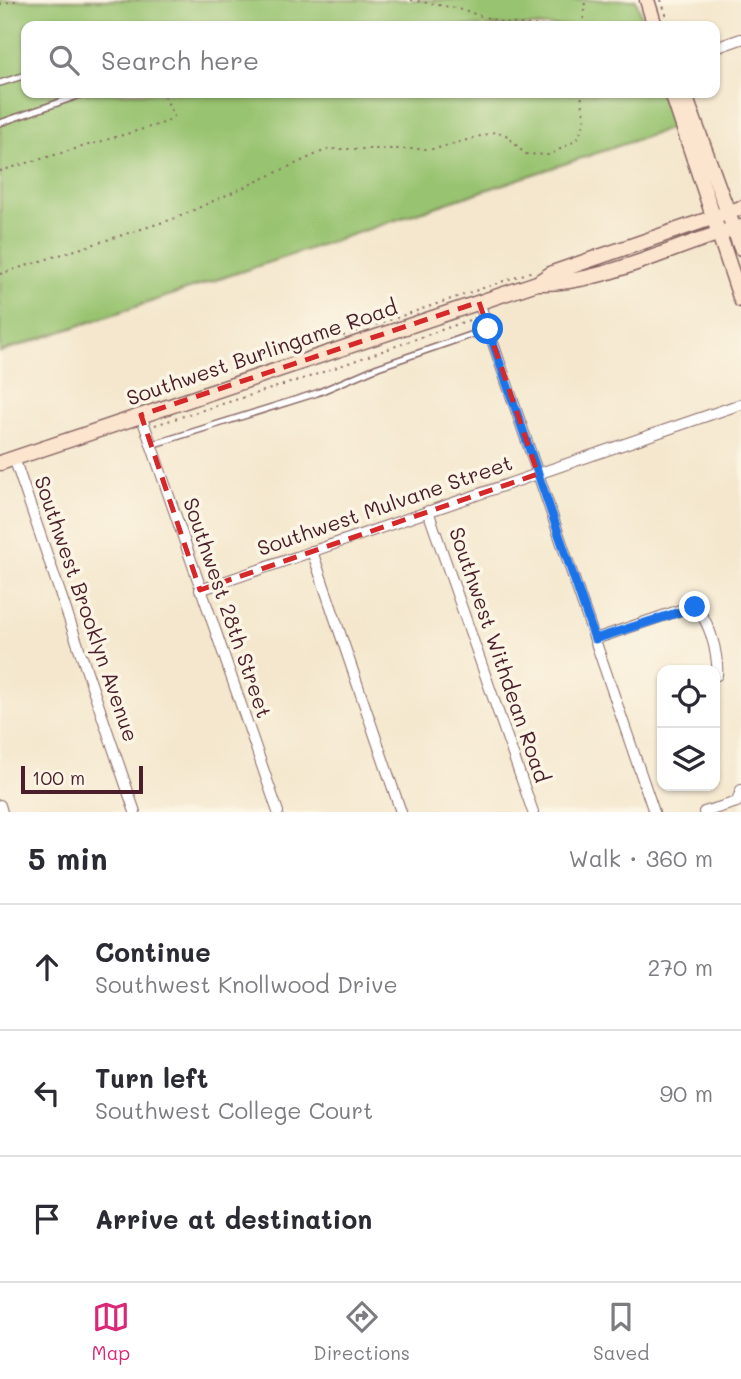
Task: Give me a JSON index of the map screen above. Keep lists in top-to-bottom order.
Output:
{
  "streets": {
    "main road": ["Southwest Burlingame Road"],
    "street": [
      "Southwest Mulvane Street",
      "Southwest 28th Street",
      "Southwest Brooklyn Avenue",
      "Southwest Withdean Road"
    ]
  },
  "crossings": [
    ["Southwest Burlingame Road", "Southwest 28th Street"],
    ["Southwest Burlingame Road", "Southwest Brooklyn Avenue"],
    ["Southwest Mulvane Street", "Southwest 28th Street"],
    ["Southwest Mulvane Street", "Southwest Withdean Road"]
  ],
  "scale_bar": "100 m",
  "page": {
    "search": "Search here",
    "scale": "100 m",
    "heading": ["5 min", "Walk · 360 m"],
    "list": [
      ["Continue", "Southwest Knollwood Drive", "270 m"],
      ["Turn left", "Southwest College Court", "90 m"],
      "Arrive at destination"
    ],
    "nav": ["Map", "Directions", "Saved"]
  }
}
